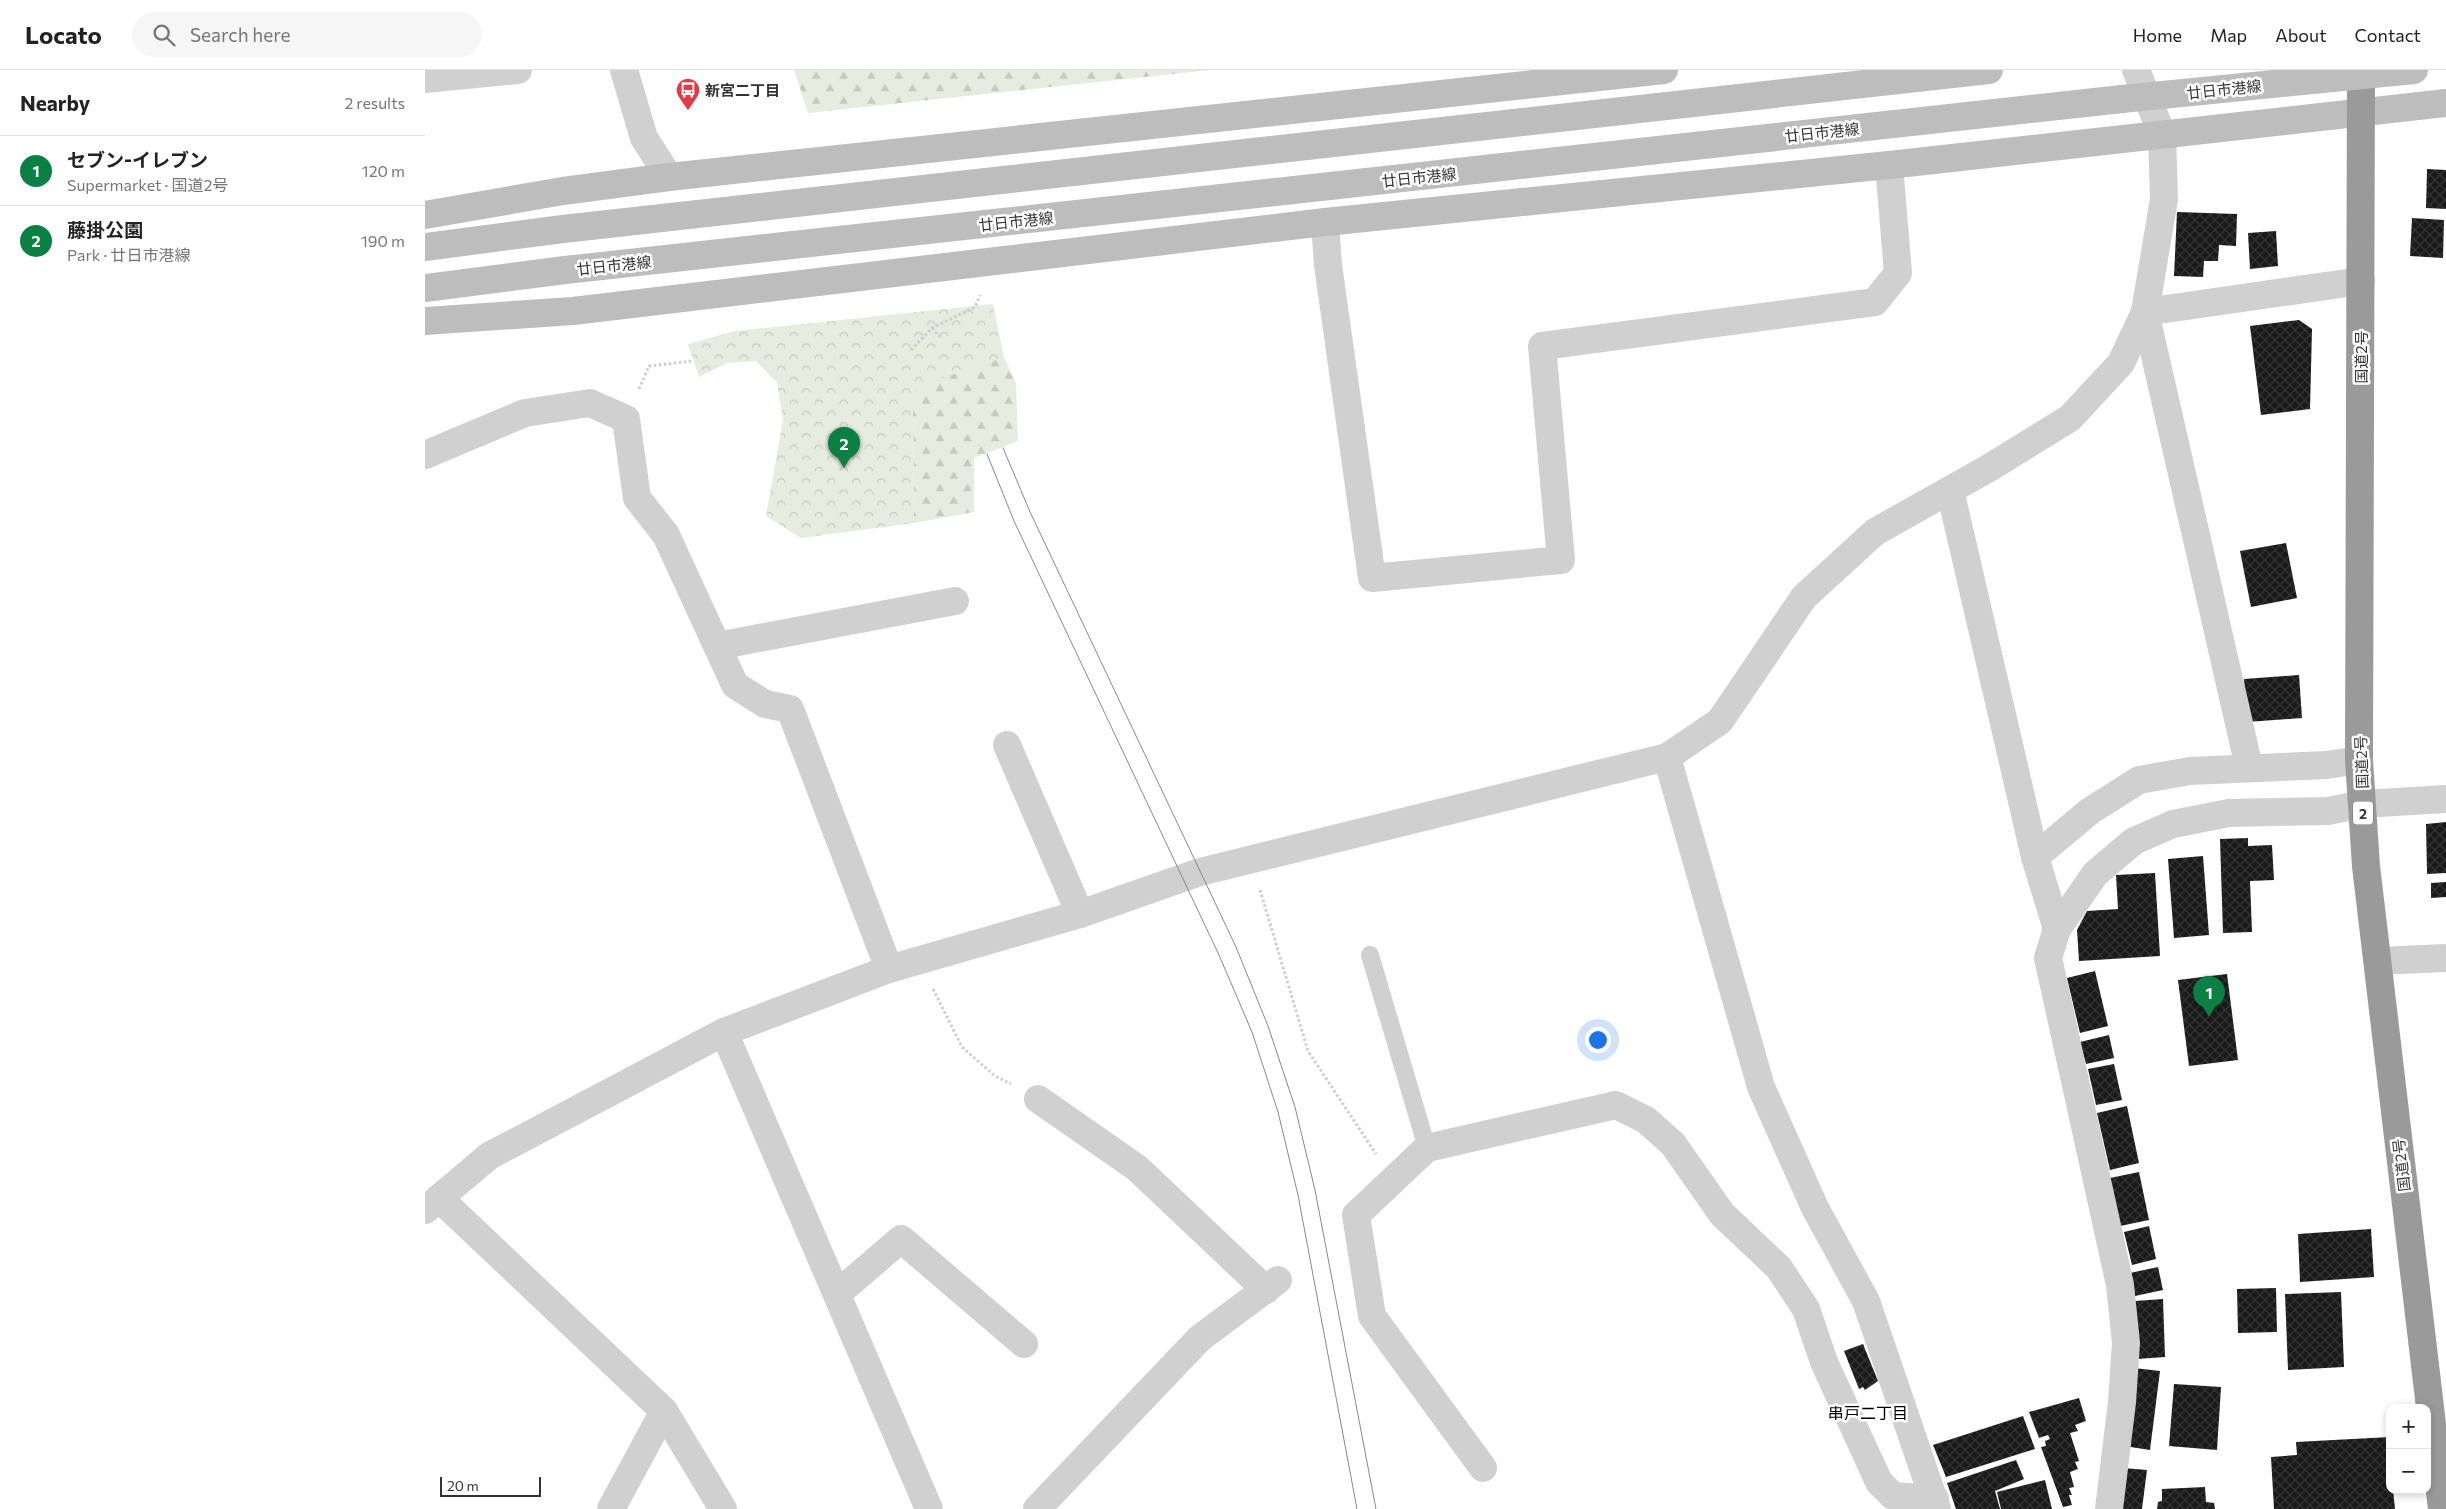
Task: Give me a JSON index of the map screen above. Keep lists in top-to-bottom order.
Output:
{
  "streets": {
    "highway": ["国道2号", "2"],
    "main road": ["廿日市港線"]
  },
  "districts": ["串戸二丁目"],
  "places": {
    "bus stop": ["新宮二丁目"]
  },
  "scale_bar": "20 m",
  "page": {
    "header": "Locato",
    "search": "Search here",
    "nav": [
      "Home",
      "Map",
      "About",
      "Contact"
    ],
    "heading": ["Nearby", "2 results"],
    "list": [
      {
        "mark": "1",
        "name": "セブン-イレブン",
        "note": "Supermarket · 国道2号",
        "value": "120 m"
      },
      {
        "mark": "2",
        "name": "藤掛公園",
        "note": "Park · 廿日市港線",
        "value": "190 m"
      }
    ],
    "pins": ["2", "1"],
    "map_buttons": ["+", "−"],
    "scale": "20 m"
  }
}
